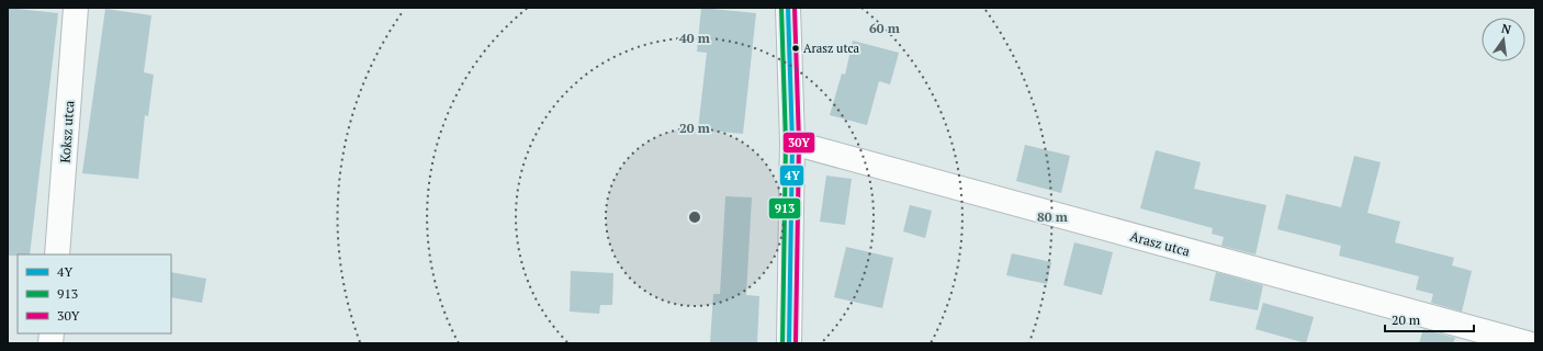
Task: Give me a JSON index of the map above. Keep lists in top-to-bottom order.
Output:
{
  "streets": {
    "street": ["Koksz utca", "Arasz utca"]
  },
  "places": ["Arasz utca"],
  "lines": ["transit line 4Y", "transit line 913", "transit line 30Y"],
  "legend": ["4Y", "913", "30Y"],
  "scale_bar": "20 m",
  "north": "top",
  "rings": [
    "60 m",
    "40 m",
    "20 m",
    "80 m"
  ]
}
